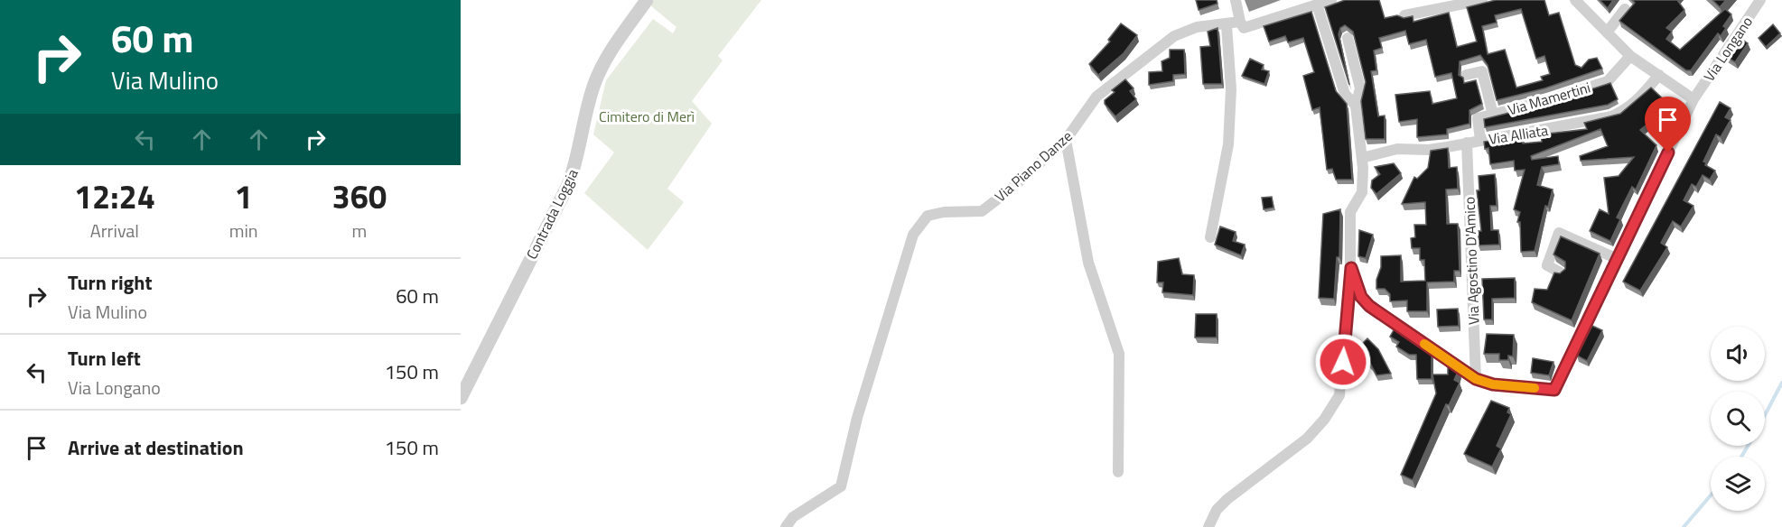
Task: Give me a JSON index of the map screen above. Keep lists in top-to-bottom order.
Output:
{
  "streets": {
    "street": [
      "Via Longano",
      "Via Mamertini",
      "Via Alliata",
      "Via Piano Danze",
      "Contrada Loggia",
      "Via Agostino D'Amico"
    ]
  },
  "crossings": [
    ["Via Longano", "Via Agostino D'Amico"],
    ["Via Mamertini", "Via Alliata"],
    ["Via Alliata", "Via Agostino D'Amico"]
  ],
  "parks": ["Cimitero di Merì"],
  "page": {
    "turn": ["60 m", "Via Mulino"],
    "eta": [
      "12:24",
      "Arrival",
      "1",
      "min",
      "360",
      "m"
    ],
    "list": [
      {
        "name": "Turn right",
        "note": "Via Mulino",
        "value": "60 m"
      },
      {
        "name": "Turn left",
        "note": "Via Longano",
        "value": "150 m"
      },
      {
        "name": "Arrive at destination",
        "value": "150 m"
      }
    ]
  }
}
